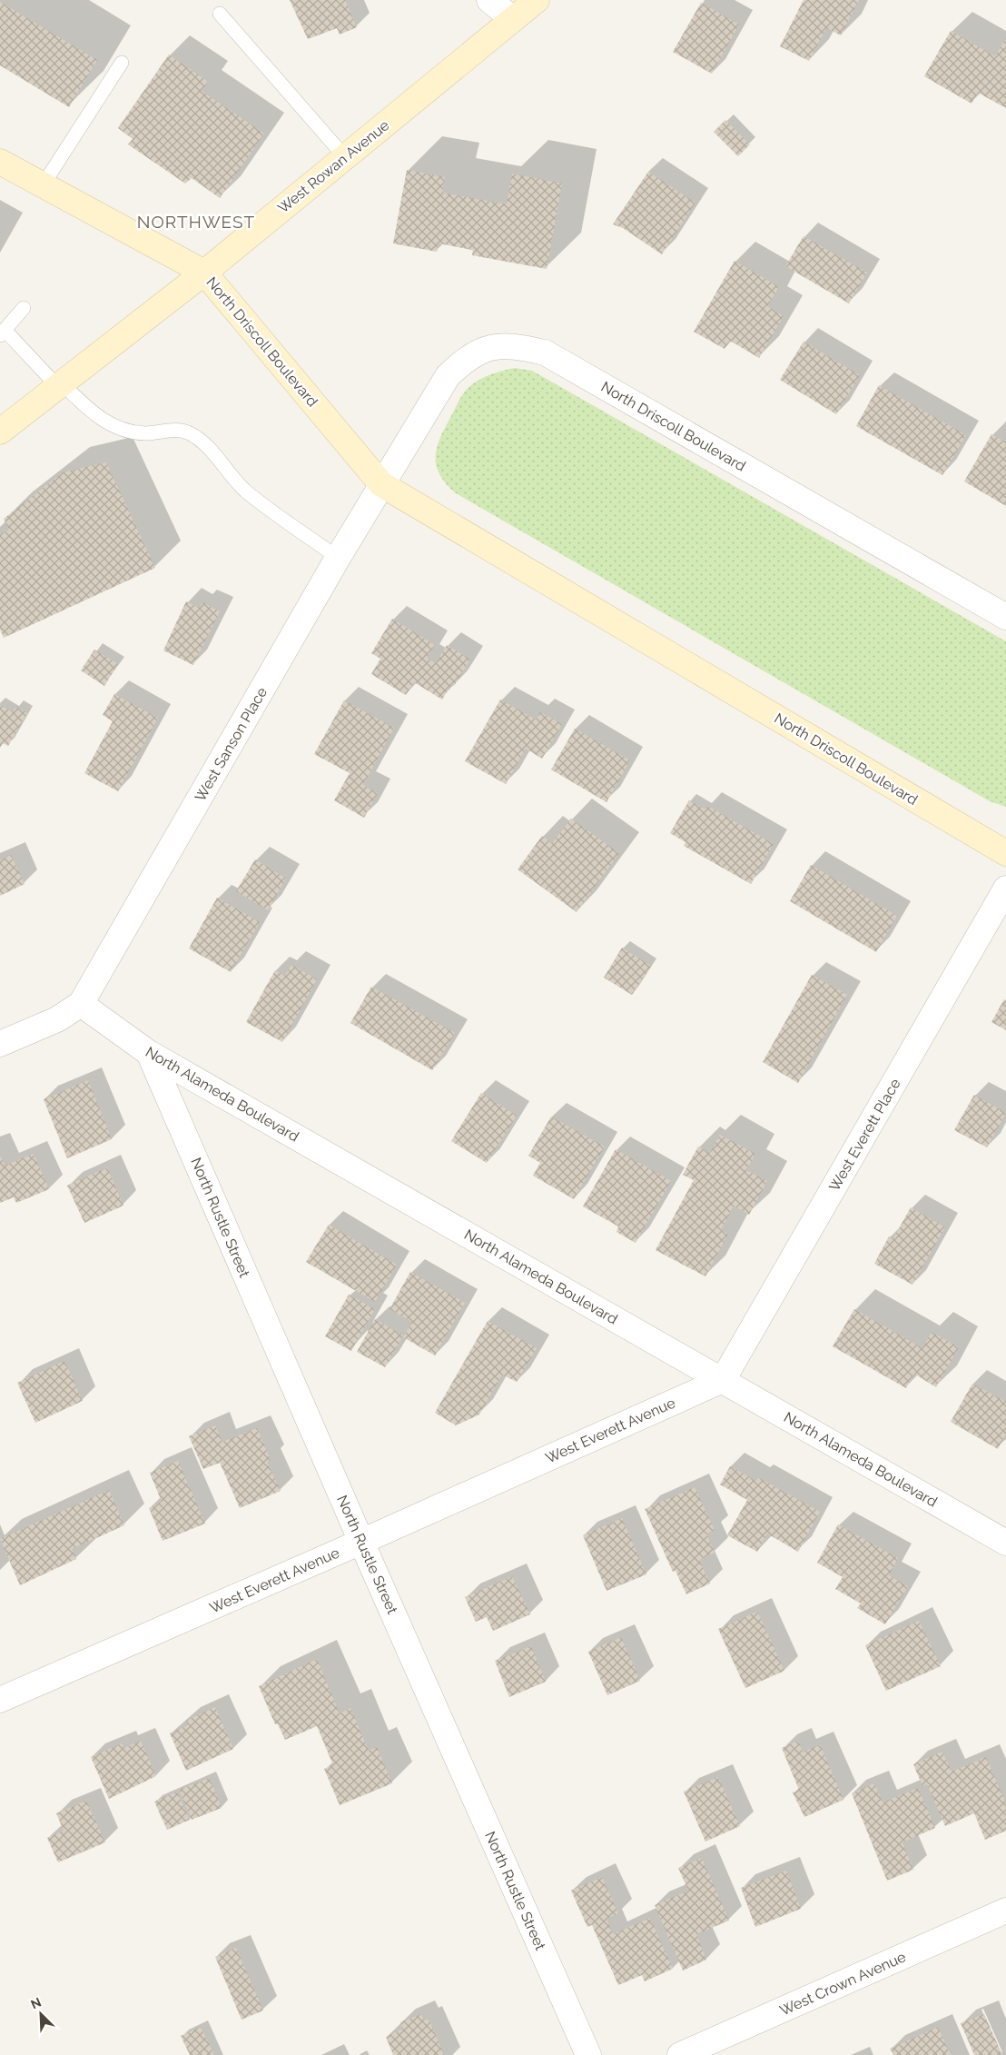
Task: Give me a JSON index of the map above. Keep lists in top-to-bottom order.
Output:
{
  "streets": {
    "main road": ["West Rowan Avenue", "North Driscoll Boulevard"],
    "street": [
      "West Sanson Place",
      "North Alameda Boulevard",
      "West Everett Place",
      "North Rustle Street",
      "West Everett Avenue",
      "West Crown Avenue"
    ]
  },
  "crossings": [
    ["West Rowan Avenue", "North Driscoll Boulevard"],
    ["North Driscoll Boulevard", "West Sanson Place"],
    ["West Sanson Place", "North Alameda Boulevard"],
    ["North Alameda Boulevard", "West Everett Place"],
    ["North Alameda Boulevard", "North Rustle Street"],
    ["North Alameda Boulevard", "West Everett Avenue"],
    ["West Everett Place", "West Everett Avenue"],
    ["North Rustle Street", "West Everett Avenue"]
  ],
  "districts": ["NORTHWEST"],
  "north": "top left"
}
